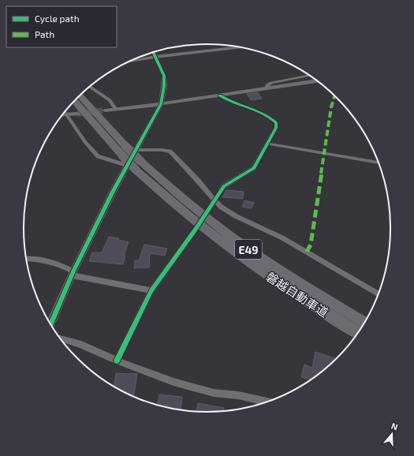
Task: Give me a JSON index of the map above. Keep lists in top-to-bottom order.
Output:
{
  "streets": {
    "highway": ["E49", "磐越自動車道"]
  },
  "legend": ["Cycle path", "Path"],
  "north": "top"
}
